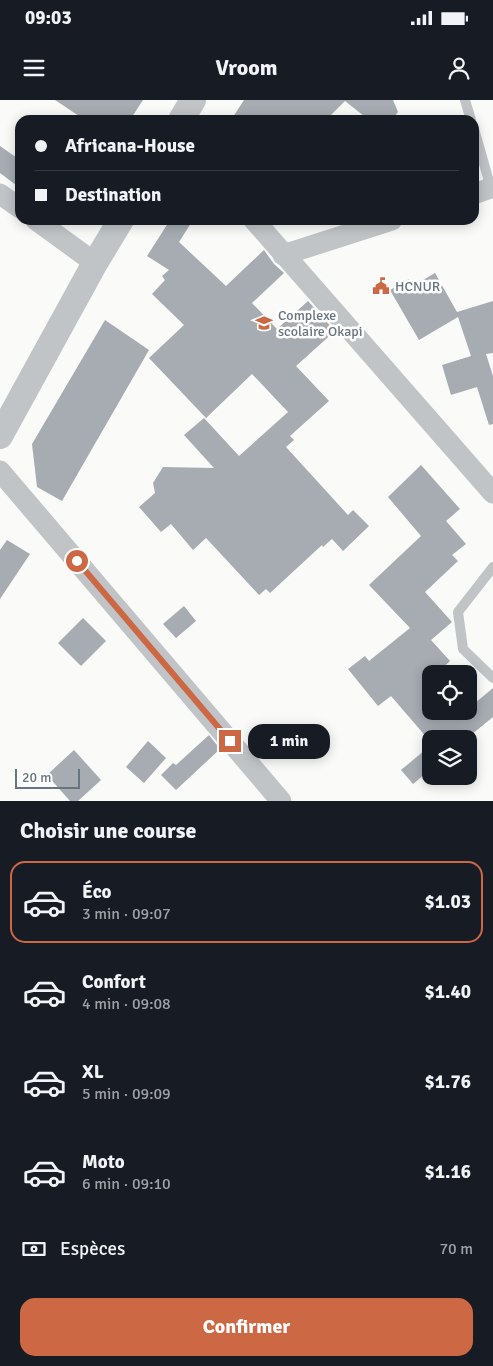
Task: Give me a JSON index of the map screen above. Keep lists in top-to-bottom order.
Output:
{
  "places": {
    "public building": ["HCNUR"],
    "school or university": ["Complexe scolaire Okapi"]
  },
  "scale_bar": "20 m",
  "page": {
    "status": "09:03",
    "header": "Vroom",
    "banner": ["Africana-House", "Destination"],
    "bubble": "1 min",
    "scale": "20 m",
    "heading": "Choisir une course",
    "list": [
      {
        "name": "Éco",
        "note": "3 min · 09:07",
        "value": "$1.03"
      },
      {
        "name": "Confort",
        "note": "4 min · 09:08",
        "value": "$1.40"
      },
      {
        "name": "XL",
        "note": "5 min · 09:09",
        "value": "$1.76"
      },
      {
        "name": "Moto",
        "note": "6 min · 09:10",
        "value": "$1.16"
      }
    ],
    "pay": ["Espèces", "70 m"],
    "buttons": "Confirmer"
  }
}
